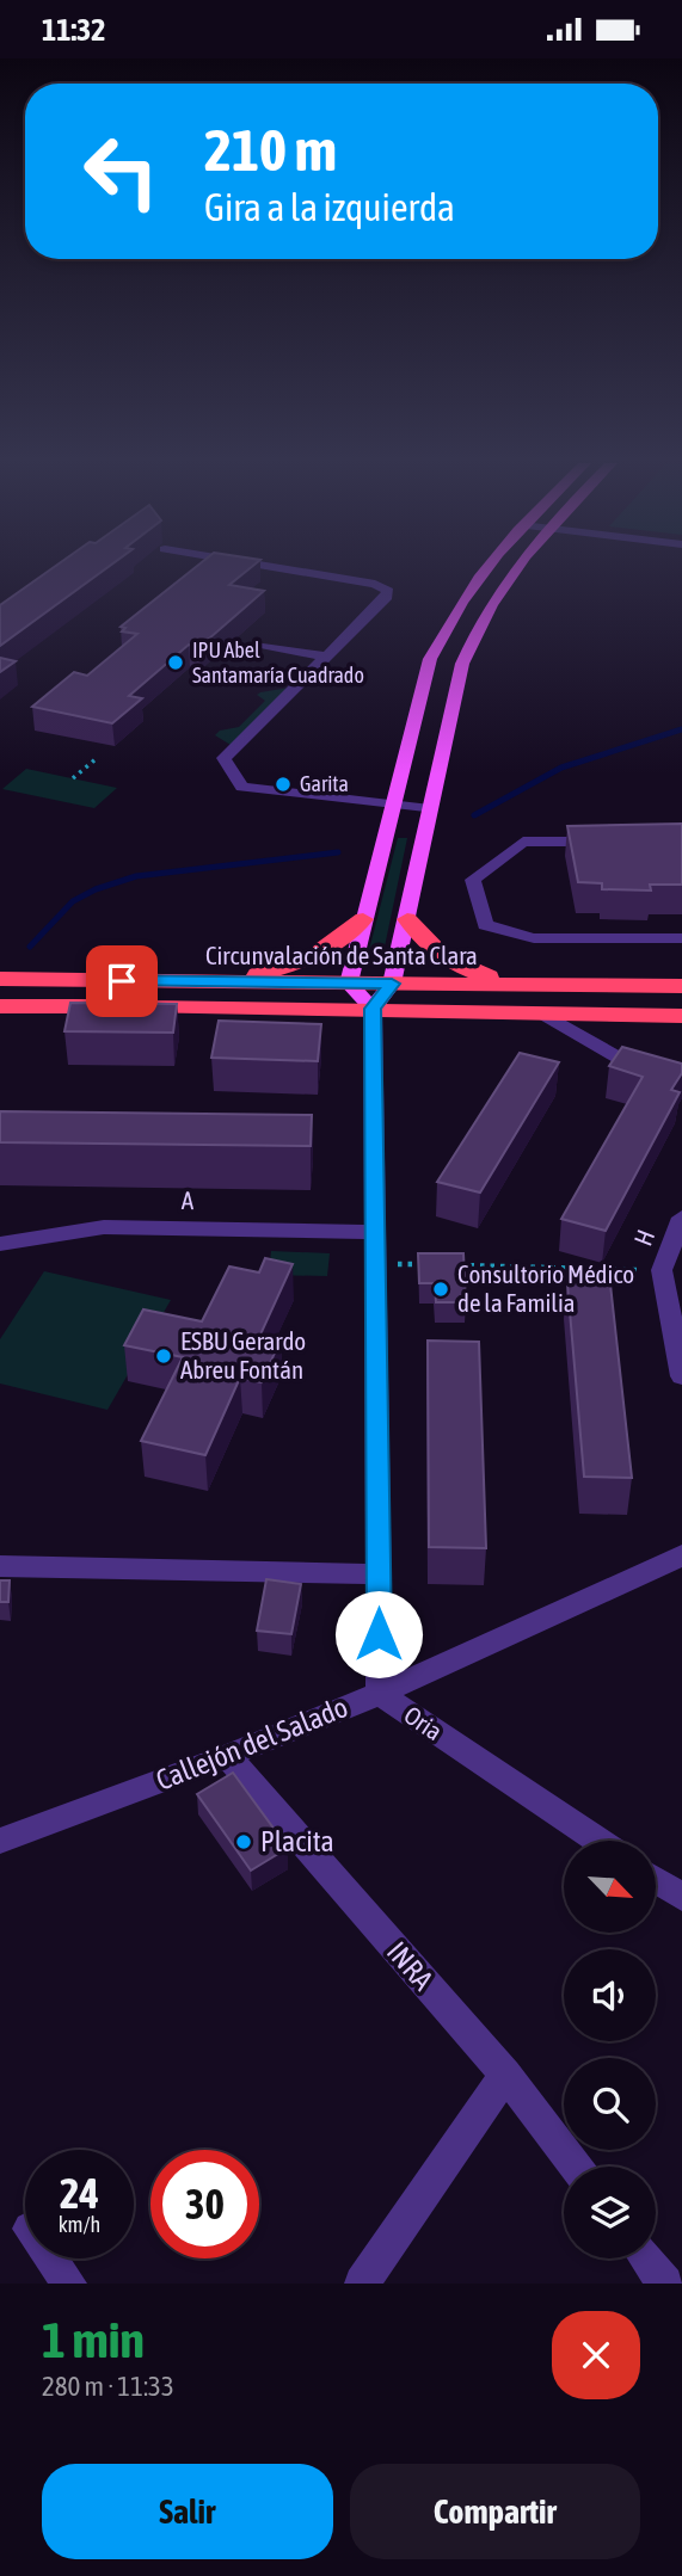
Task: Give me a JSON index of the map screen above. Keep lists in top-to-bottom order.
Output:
{
  "streets": {
    "highway": ["Circunvalación de Santa Clara"],
    "street": [
      "A",
      "H",
      "Oria",
      "Callejón del Salado",
      "INRA"
    ]
  },
  "crossings": [
    ["Circunvalación de Santa Clara", "Oria"],
    ["A", "Oria"],
    ["Oria", "Callejón del Salado"],
    ["Callejón del Salado", "INRA"]
  ],
  "places": [
    "IPU Abel Santamaría Cuadrado",
    "Garita",
    "Consultorio Médico de la Familia",
    "ESBU Gerardo Abreu Fontán",
    "Placita"
  ],
  "north": "bottom right",
  "page": {
    "status": "11:32",
    "turn": ["210 m", "Gira a la izquierda"],
    "speed": "24 km/h",
    "limit": "30",
    "heading": ["1 min", "280 m · 11:33"],
    "buttons": ["Salir", "Compartir"]
  }
}
